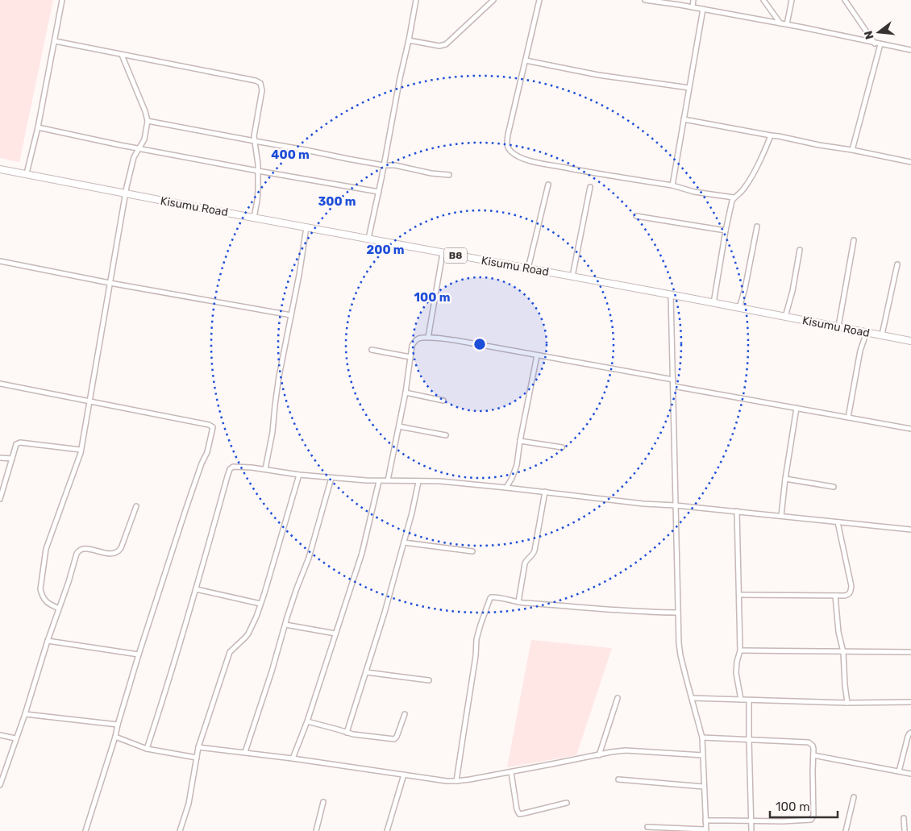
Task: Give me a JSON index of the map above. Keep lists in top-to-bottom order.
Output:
{
  "streets": {
    "highway": ["Kisumu Road", "B8"]
  },
  "scale_bar": "100 m",
  "north": "left",
  "rings": [
    "400 m",
    "300 m",
    "200 m",
    "100 m"
  ]
}
